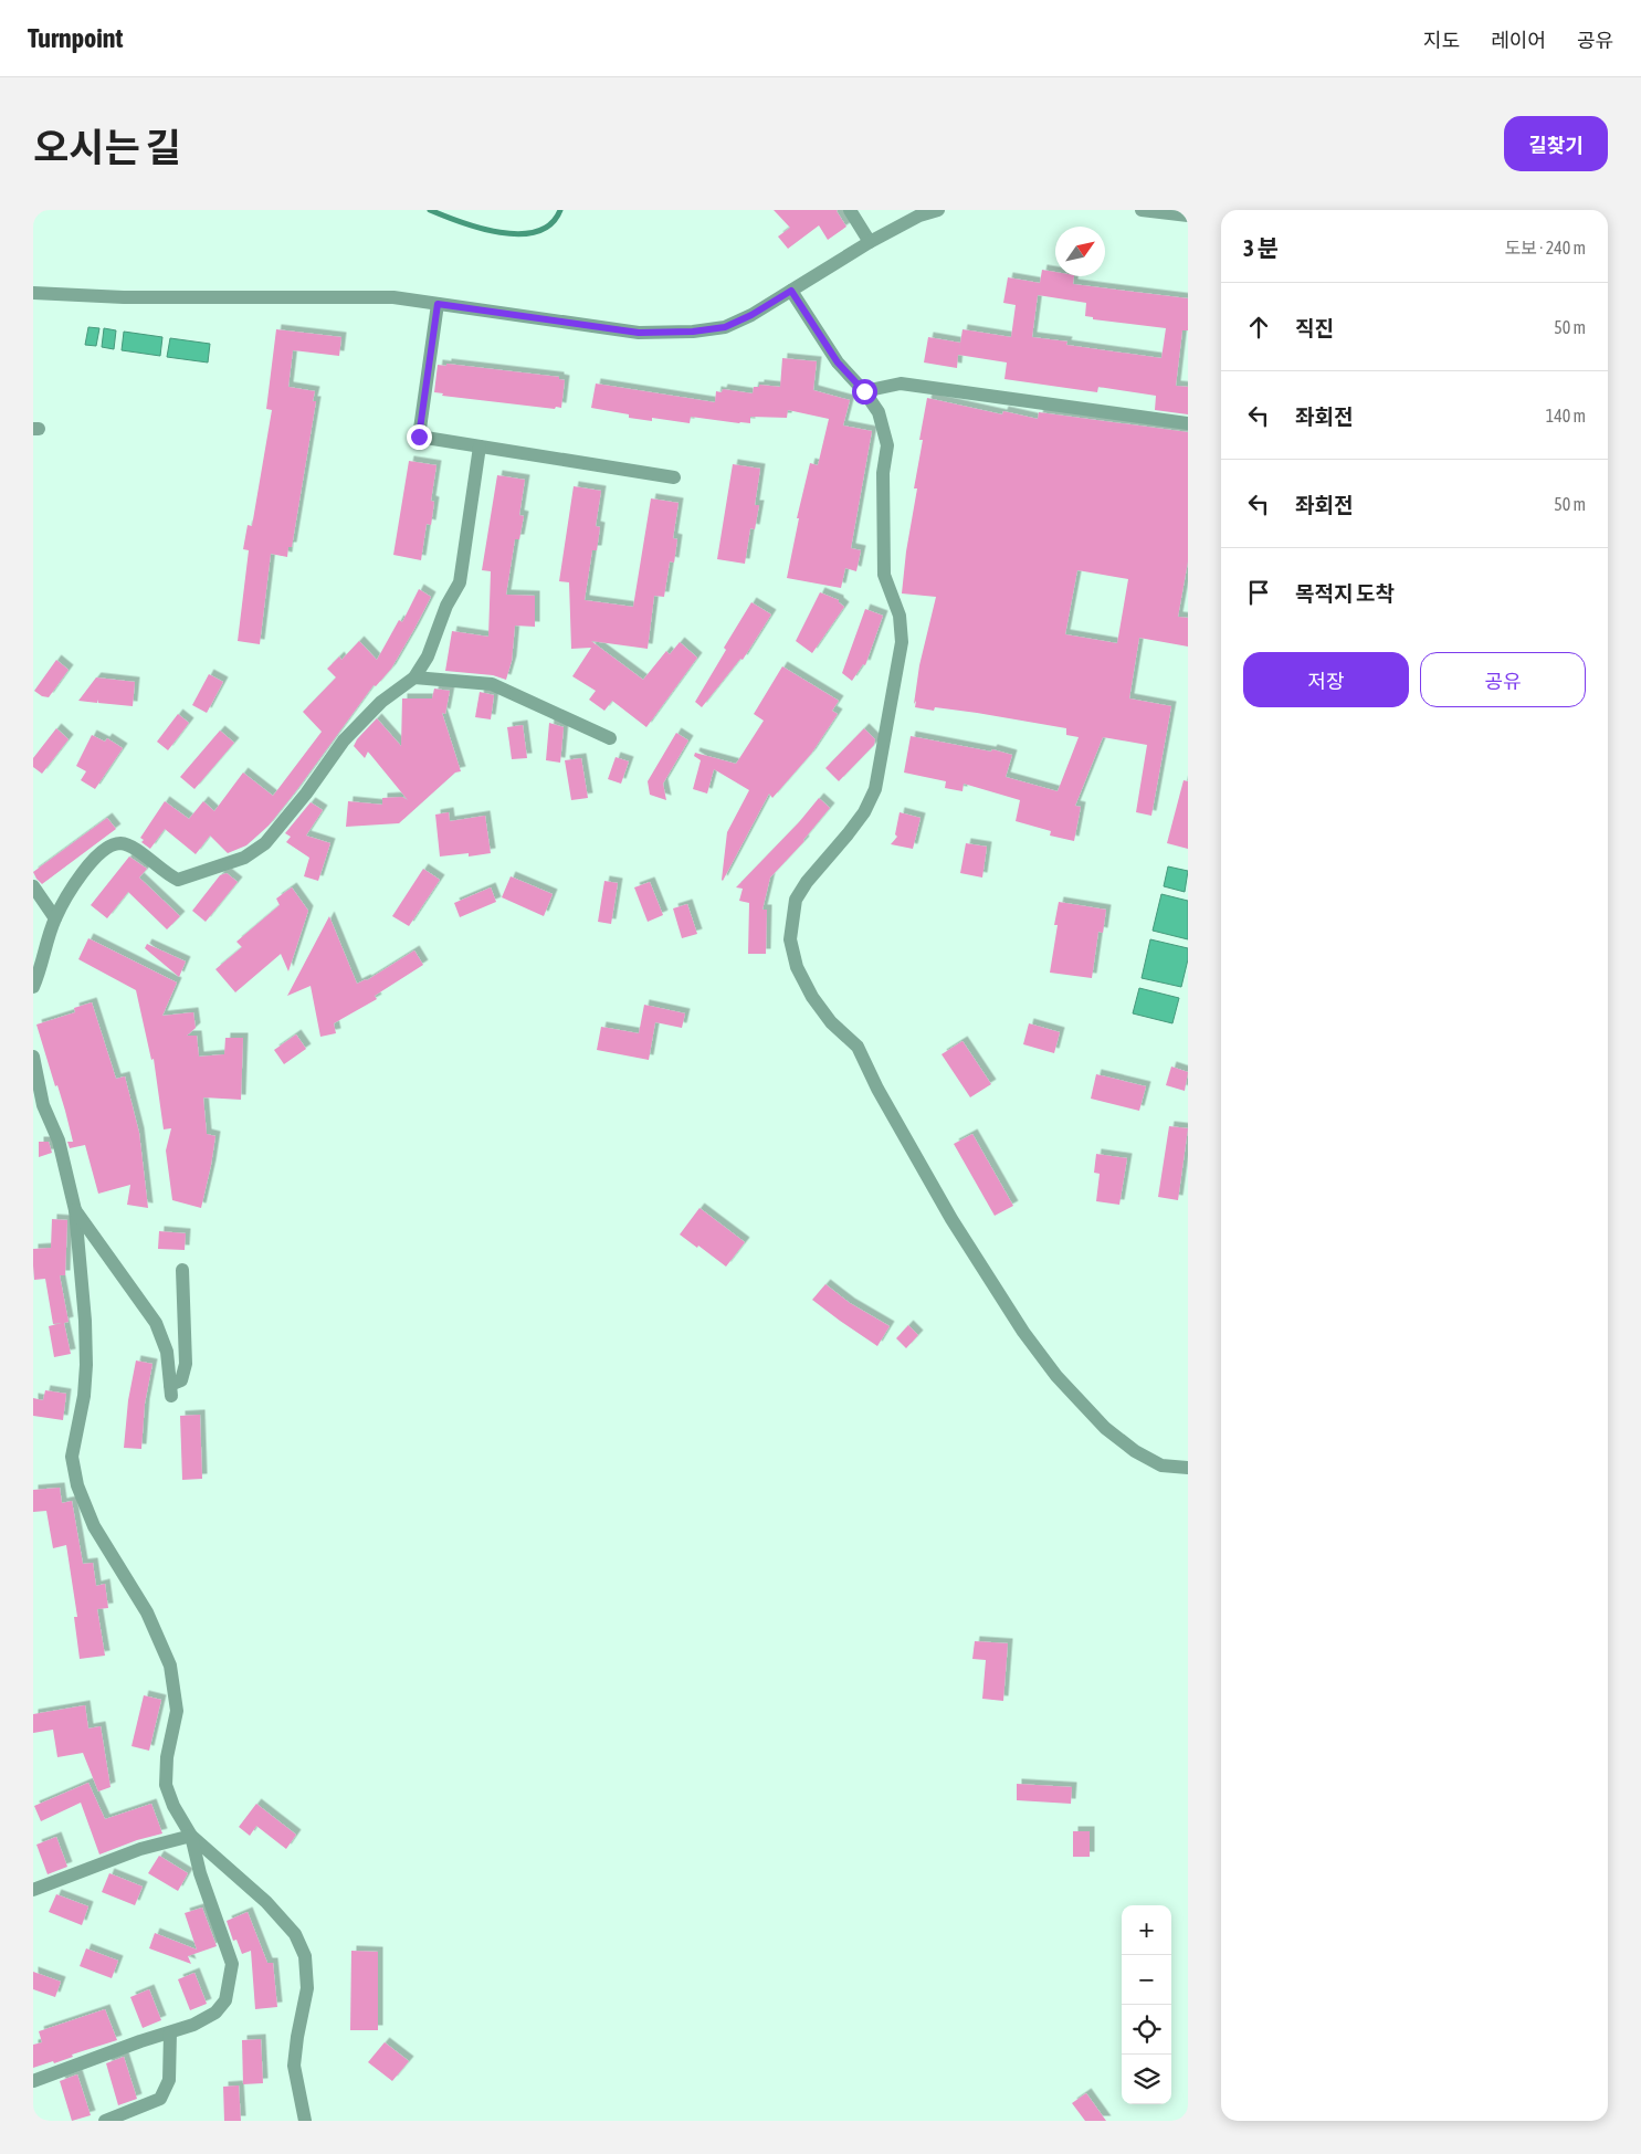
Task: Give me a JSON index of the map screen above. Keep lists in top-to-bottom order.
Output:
{
  "north": "top right",
  "page": {
    "header": "Turnpoint",
    "nav": ["지도", "레이어", "공유"],
    "title": "오시는 길",
    "buttons": [
      "길찾기",
      ["저장", "공유"]
    ],
    "heading": ["3 분", "도보 · 240 m"],
    "list": [
      ["직진", "50 m"],
      ["좌회전", "140 m"],
      ["좌회전", "50 m"],
      "목적지 도착"
    ],
    "map_buttons": ["+", "−"]
  }
}
